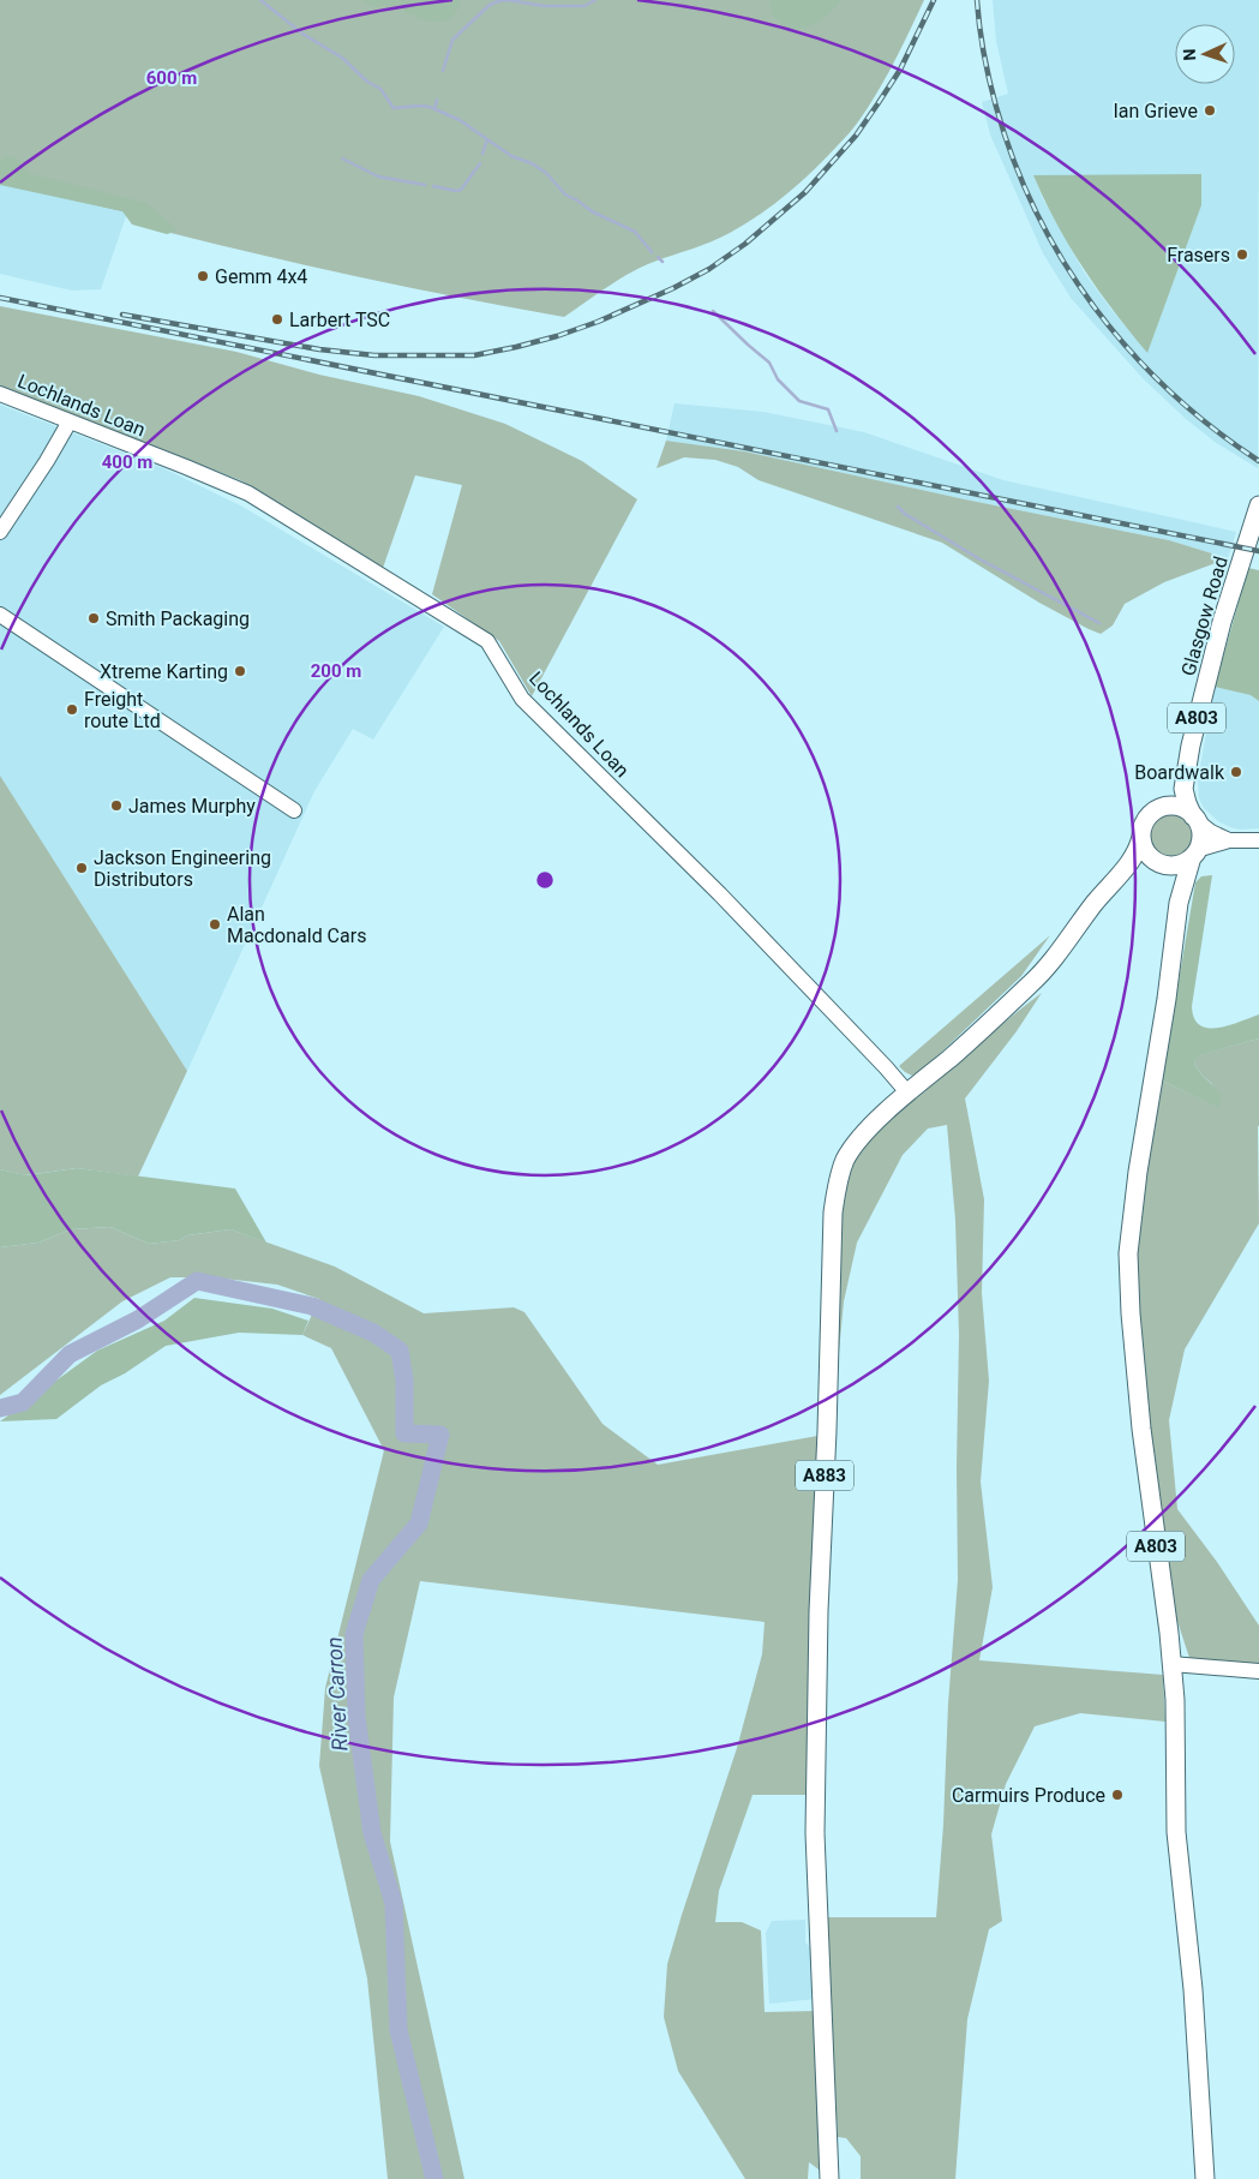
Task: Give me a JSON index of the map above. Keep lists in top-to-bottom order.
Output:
{
  "streets": {
    "main road": ["Glasgow Road", "A803", "A883"],
    "street": ["Lochlands Loan"]
  },
  "crossings": [
    ["Lochlands Loan", "A883"],
    ["Glasgow Road", "A803"]
  ],
  "water": ["River Carron"],
  "places": [
    "Ian Grieve",
    "Frasers",
    "Gemm 4x4",
    "Larbert TSC",
    "Smith Packaging",
    "Xtreme Karting",
    "Freight route Ltd",
    "Boardwalk",
    "James Murphy",
    "Jackson Engineering Distributors",
    "Alan Macdonald Cars",
    "Carmuirs Produce"
  ],
  "north": "left",
  "rings": ["600 m", "400 m", "200 m"]
}
